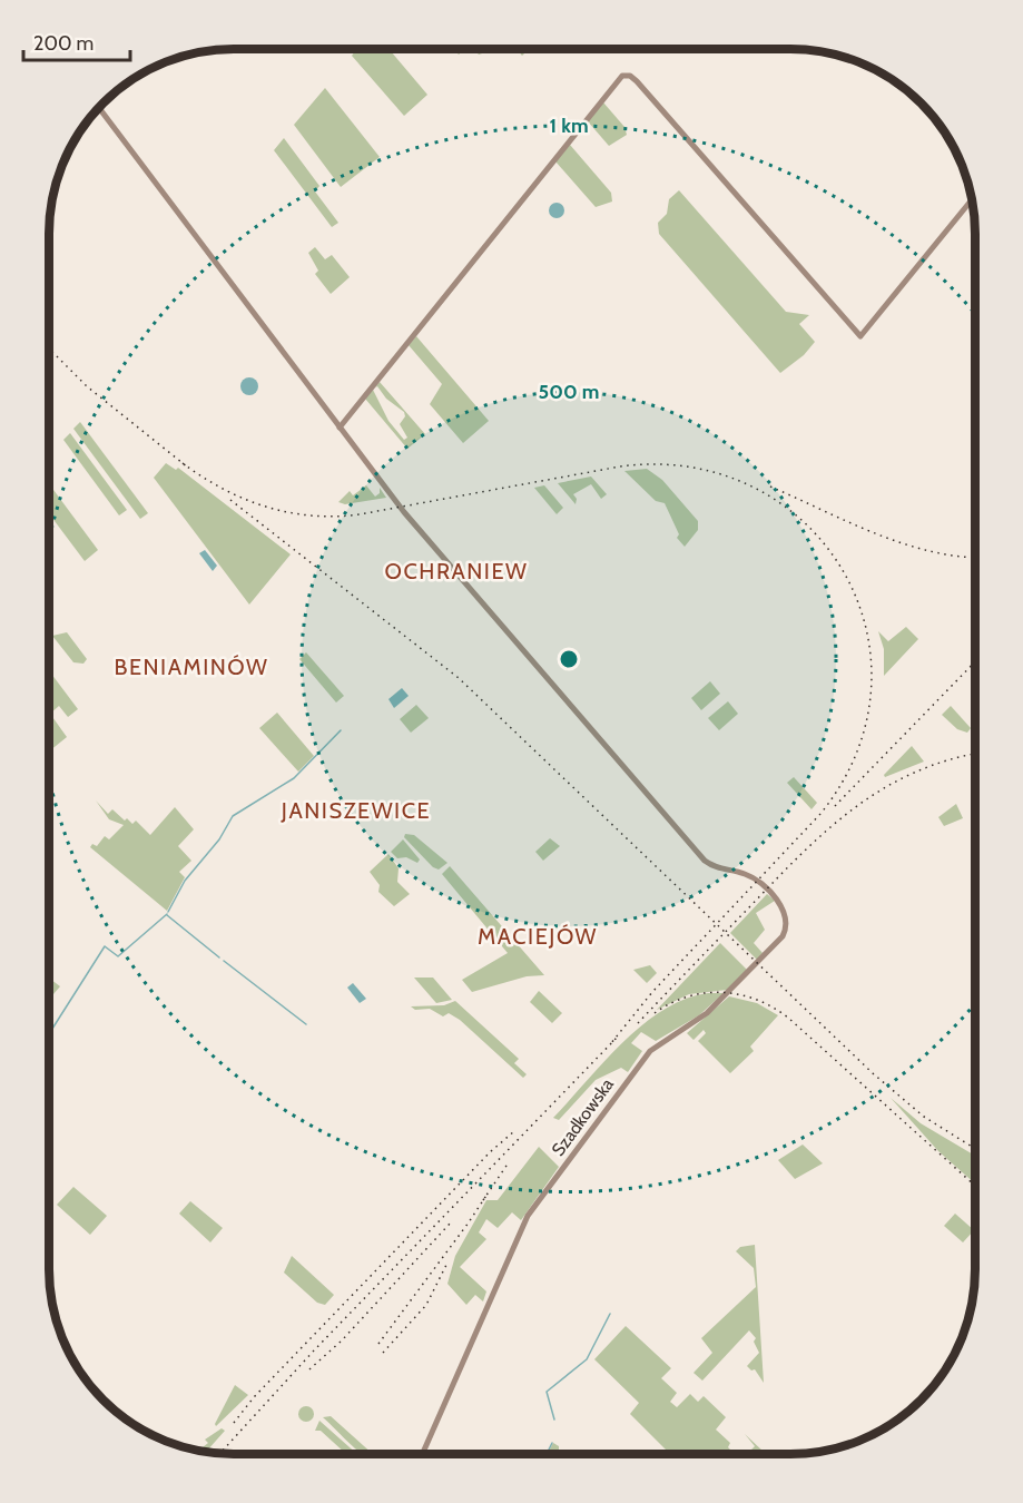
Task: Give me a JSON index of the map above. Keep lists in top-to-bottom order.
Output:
{
  "streets": {
    "street": ["Szadkowska"]
  },
  "districts": [
    "OCHRANIEW",
    "BENIAMINÓW",
    "JANISZEWICE",
    "MACIEJÓW"
  ],
  "scale_bar": "200 m",
  "rings": ["1 km", "500 m"]
}
